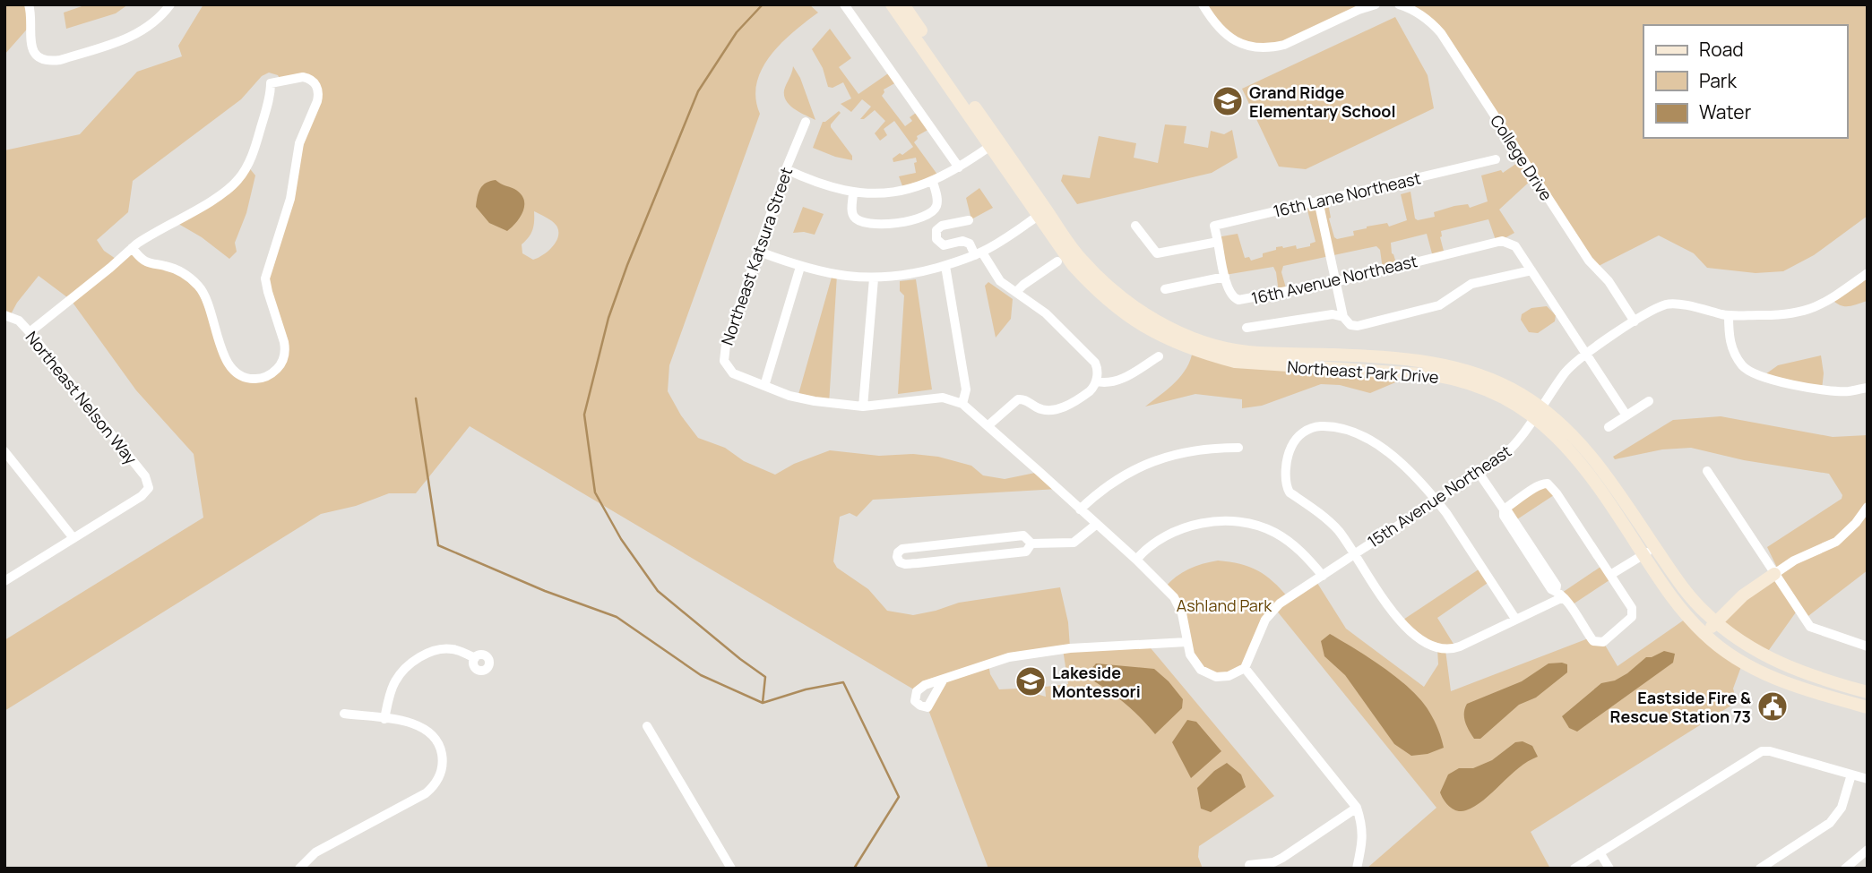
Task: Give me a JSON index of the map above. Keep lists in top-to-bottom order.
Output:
{
  "streets": {
    "street": [
      "College Drive",
      "16th Lane Northeast",
      "Northeast Katsura Street",
      "16th Avenue Northeast",
      "Northeast Park Drive",
      "Northeast Nelson Way",
      "15th Avenue Northeast"
    ]
  },
  "crossings": [
    ["College Drive", "15th Avenue Northeast"],
    ["16th Lane Northeast", "16th Avenue Northeast"],
    ["Northeast Park Drive", "15th Avenue Northeast"]
  ],
  "parks": ["Ashland Park"],
  "places": {
    "school or university": ["Grand Ridge Elementary School", "Lakeside Montessori"],
    "public building": ["Eastside Fire & Rescue Station 73"]
  },
  "legend": ["Road", "Park", "Water"]
}
